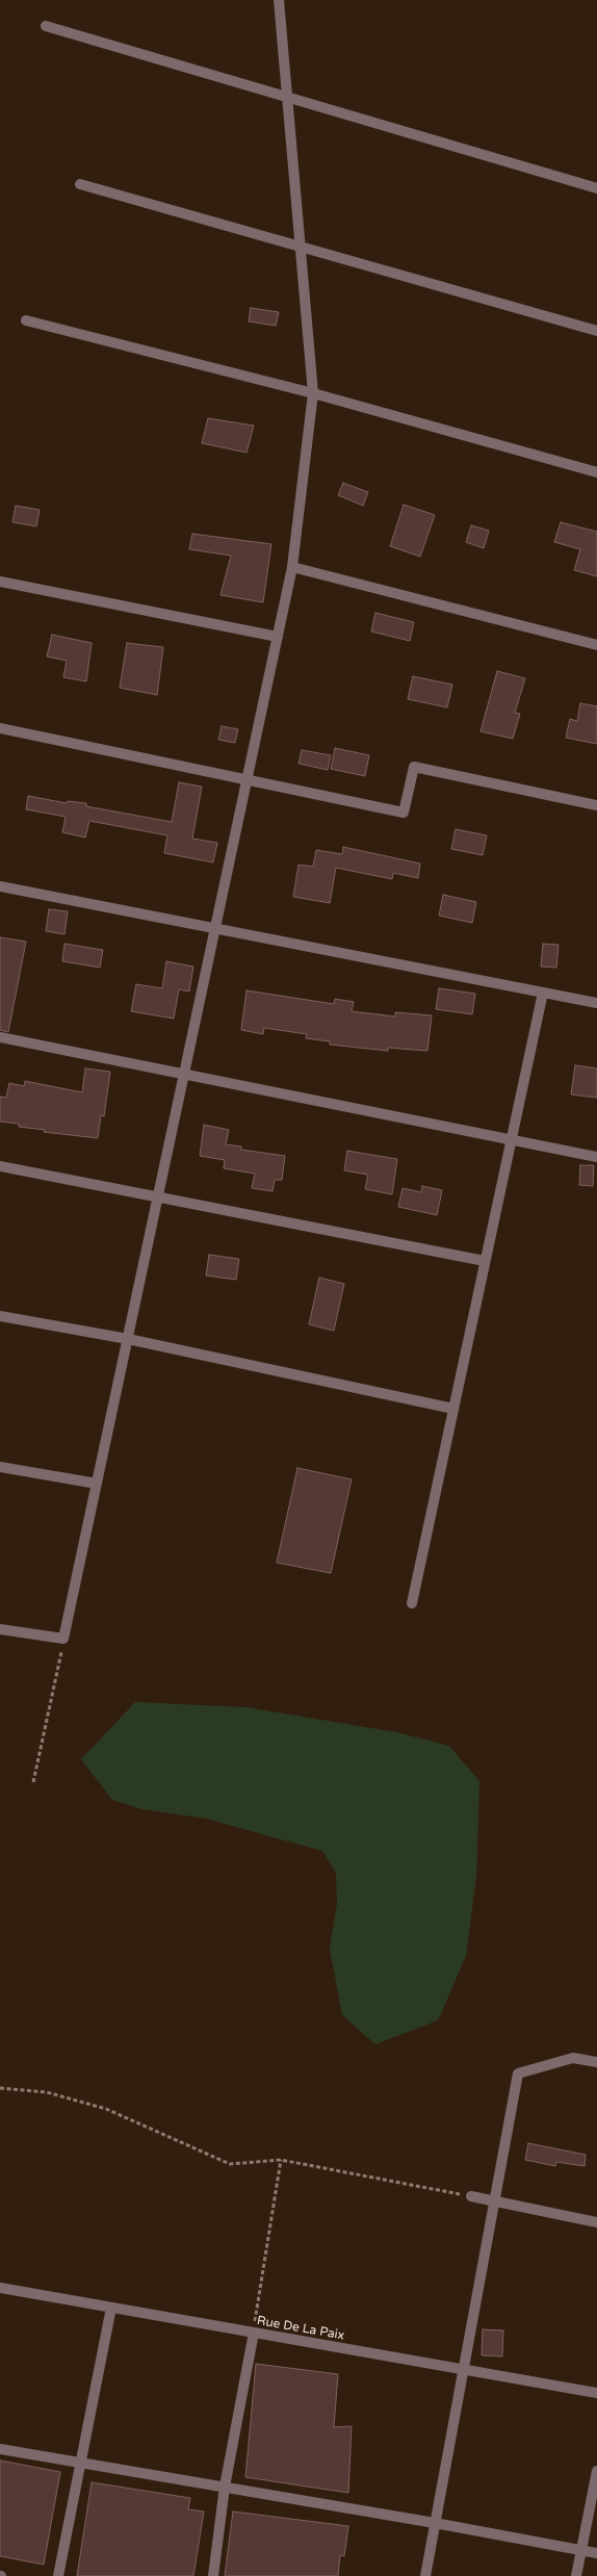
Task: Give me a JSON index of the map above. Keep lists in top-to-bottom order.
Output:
{
  "streets": {
    "street": ["Rue De La Paix"]
  }
}
